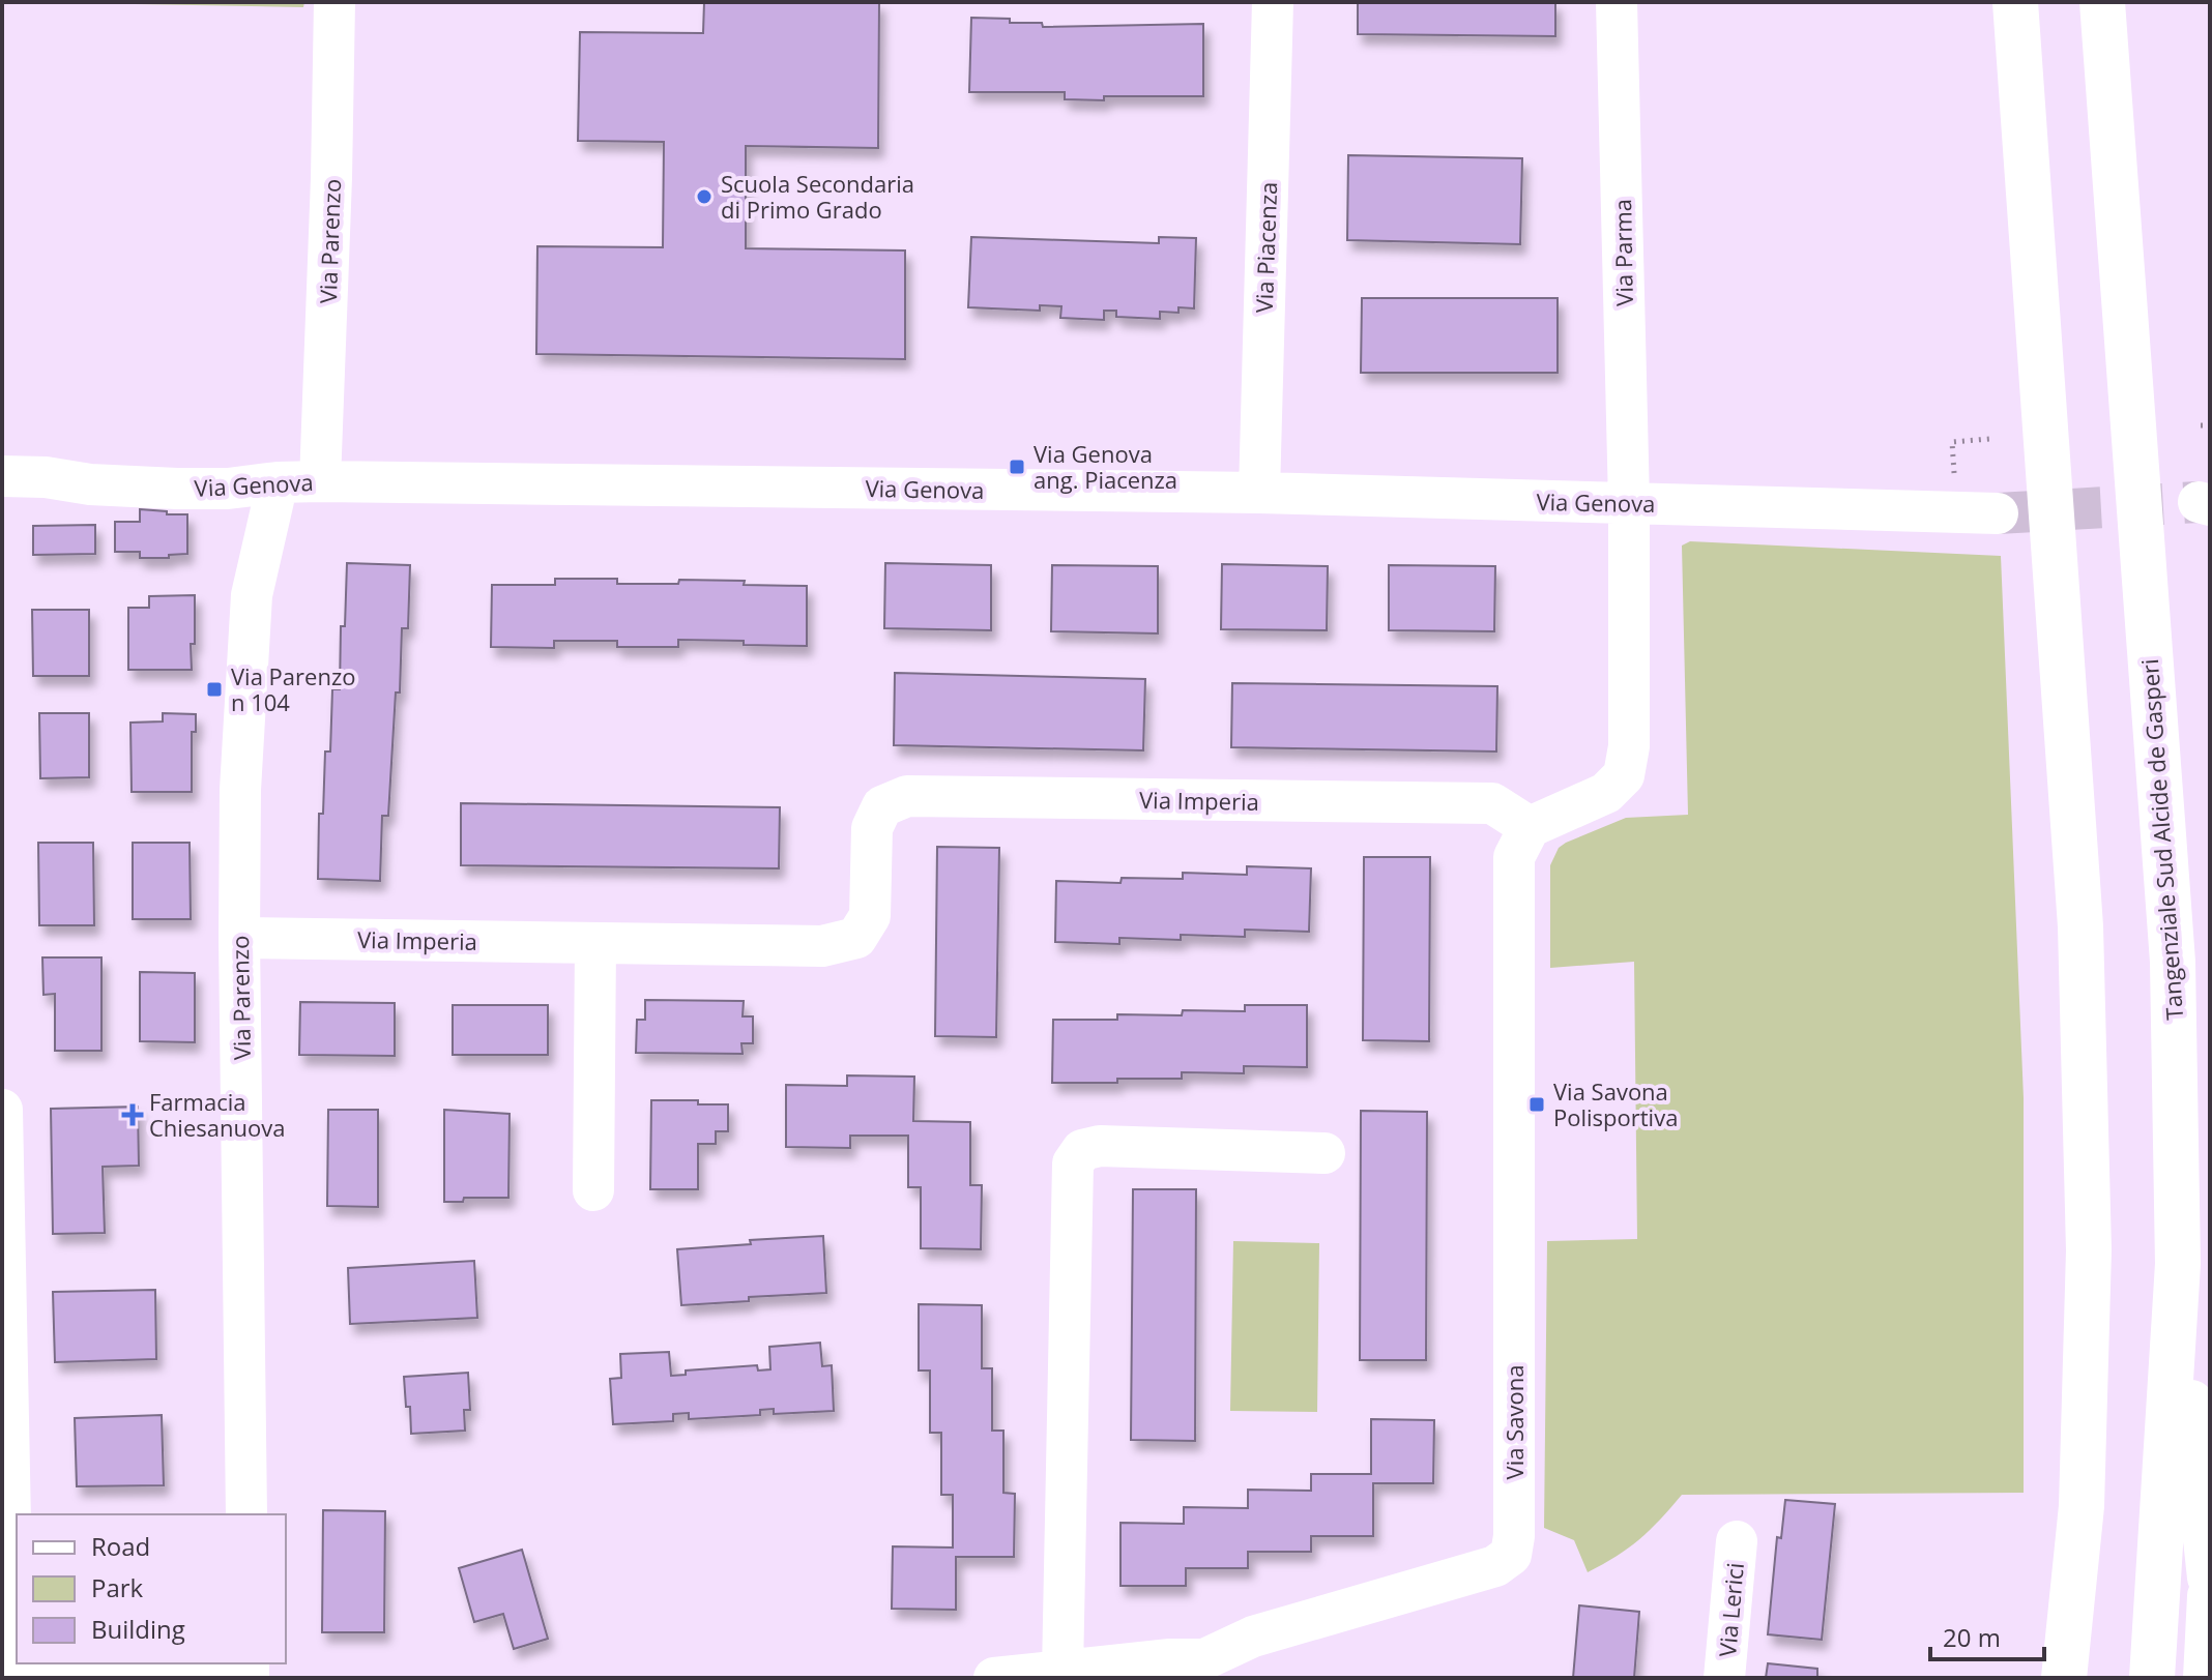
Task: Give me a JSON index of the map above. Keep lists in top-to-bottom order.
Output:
{
  "streets": {
    "highway": ["Tangenziale Sud Alcide de Gasperi"],
    "street": [
      "Via Parenzo",
      "Via Piacenza",
      "Via Parma",
      "Via Genova",
      "Via Imperia",
      "Via Savona",
      "Via Lerici"
    ]
  },
  "crossings": [
    ["Via Parenzo", "Via Genova"],
    ["Via Parenzo", "Via Imperia"],
    ["Via Piacenza", "Via Genova"],
    ["Via Parma", "Via Genova"],
    ["Via Imperia", "Via Savona"]
  ],
  "places": {
    "other": ["Scuola Secondaria di Primo Grado"],
    "transit": ["Via Genova ang. Piacenza", "Via Parenzo n 104", "Via Savona Polisportiva"],
    "health": ["Farmacia Chiesanuova"]
  },
  "legend": ["Road", "Park", "Building"],
  "scale_bar": "20 m"
}
